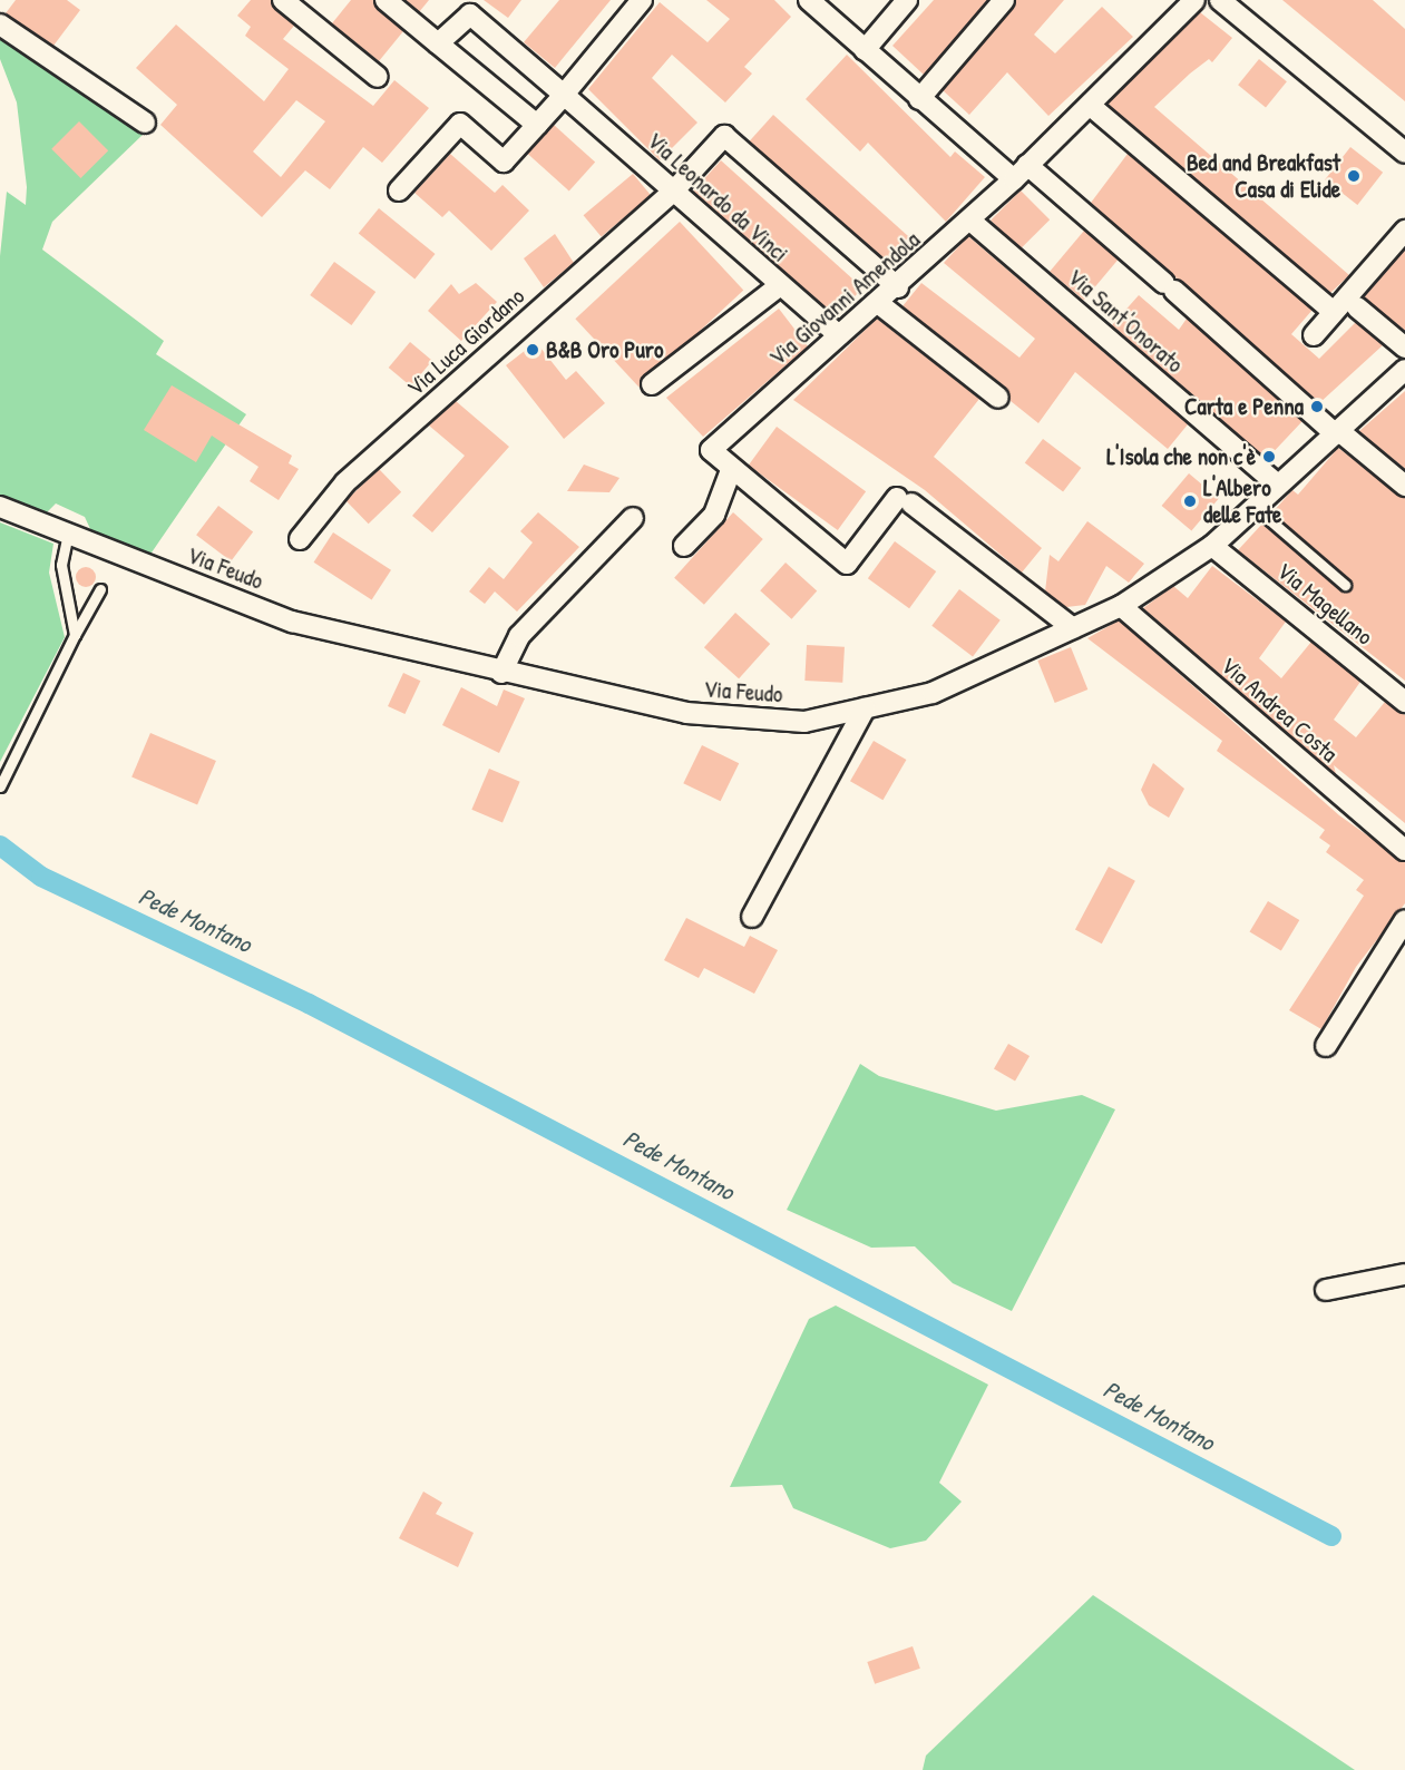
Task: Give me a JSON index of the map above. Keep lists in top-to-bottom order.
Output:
{
  "streets": {
    "street": [
      "Via Leonardo da Vinci",
      "Via Giovanni Amendola",
      "Via Sant'Onorato",
      "Via Luca Giordano",
      "Via Feudo",
      "Via Magellano",
      "Via Andrea Costa"
    ]
  },
  "crossings": [
    ["Via Leonardo da Vinci", "Via Giovanni Amendola"],
    ["Via Leonardo da Vinci", "Via Luca Giordano"],
    ["Via Giovanni Amendola", "Via Sant'Onorato"],
    ["Via Giovanni Amendola", "Via Luca Giordano"],
    ["Via Giovanni Amendola", "Via Feudo"],
    ["Via Sant'Onorato", "Via Feudo"],
    ["Via Feudo", "Via Magellano"],
    ["Via Feudo", "Via Andrea Costa"]
  ],
  "water": ["Pede Montano"],
  "places": [
    "Bed and Breakfast Casa di Elide",
    "B&B Oro Puro",
    "Carta e Penna",
    "L'Isola che non c'è",
    "L'Albero delle Fate"
  ]
}
